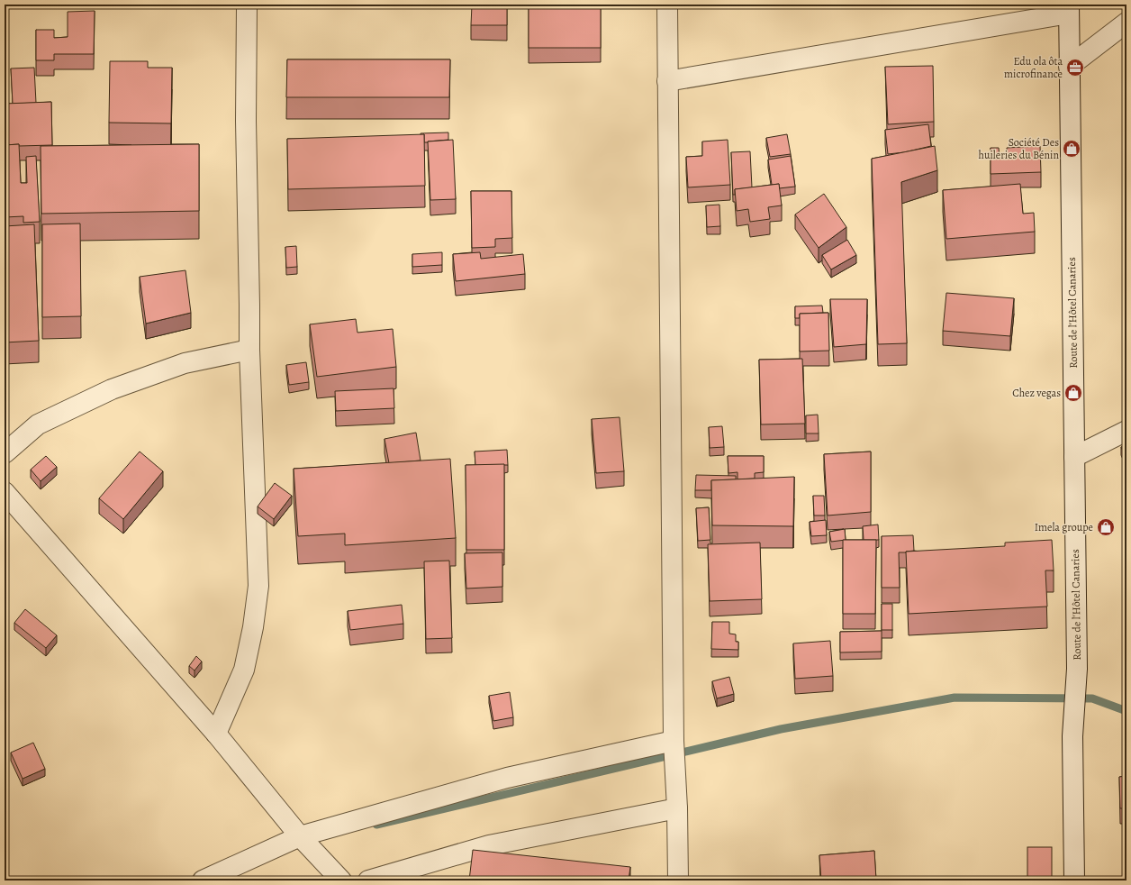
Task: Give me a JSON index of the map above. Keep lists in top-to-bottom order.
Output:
{
  "streets": {
    "street": ["Route de l'Hôtel Canaries"]
  },
  "places": {
    "office": ["Edu ola ôta microfinance"],
    "shop": ["Société Des huileries du Bénin", "Chez vegas", "Imela groupe"]
  }
}
